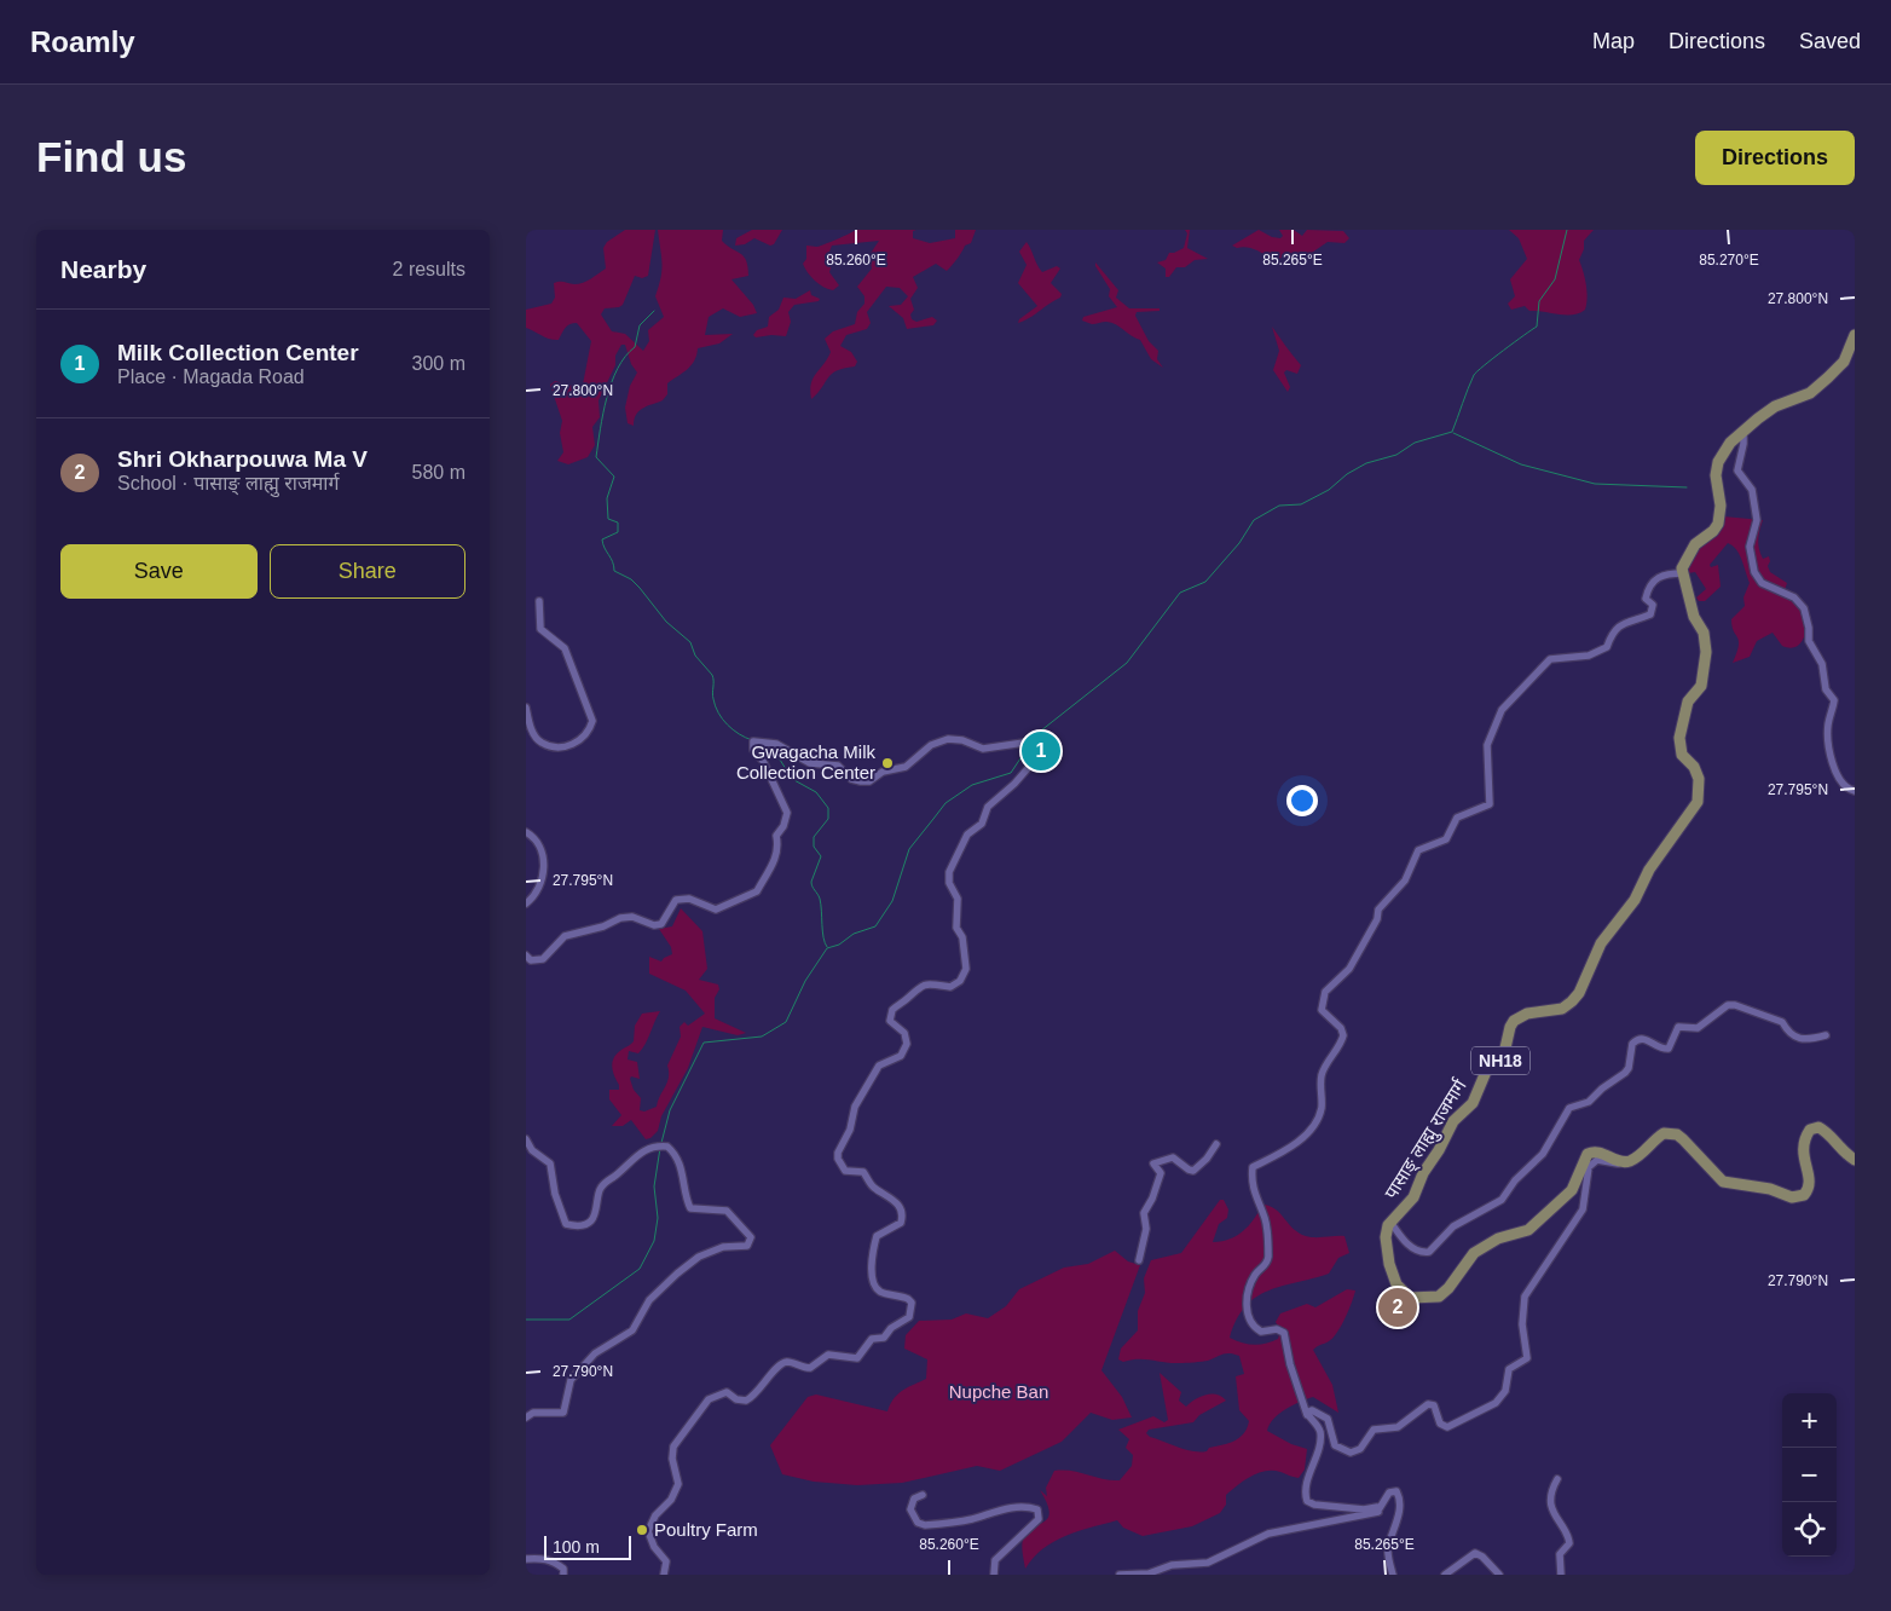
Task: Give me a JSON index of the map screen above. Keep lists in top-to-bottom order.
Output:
{
  "streets": {
    "main road": ["NH18", "पासाङ् लाह्मु राजमार्ग"]
  },
  "parks": ["Nupche Ban"],
  "places": ["Gwagacha Milk Collection Center", "Poultry Farm"],
  "scale_bar": "100 m",
  "page": {
    "header": "Roamly",
    "nav": ["Map", "Directions", "Saved"],
    "buttons": [
      "Directions",
      ["Save", "Share"]
    ],
    "title": "Find us",
    "heading": ["Nearby", "2 results"],
    "list": [
      {
        "mark": "1",
        "name": "Milk Collection Center",
        "note": "Place · Magada Road",
        "value": "300 m"
      },
      {
        "mark": "2",
        "name": "Shri Okharpouwa Ma V",
        "note": "School · पासाङ् लाह्मु राजमार्ग",
        "value": "580 m"
      }
    ],
    "pins": ["1", "2"],
    "map_buttons": ["+", "−"],
    "scale": "100 m"
  },
  "coordinates": [
    "85.260°E",
    "85.265°E",
    "85.270°E",
    "27.800°N",
    "27.795°N",
    "27.790°N"
  ]
}
